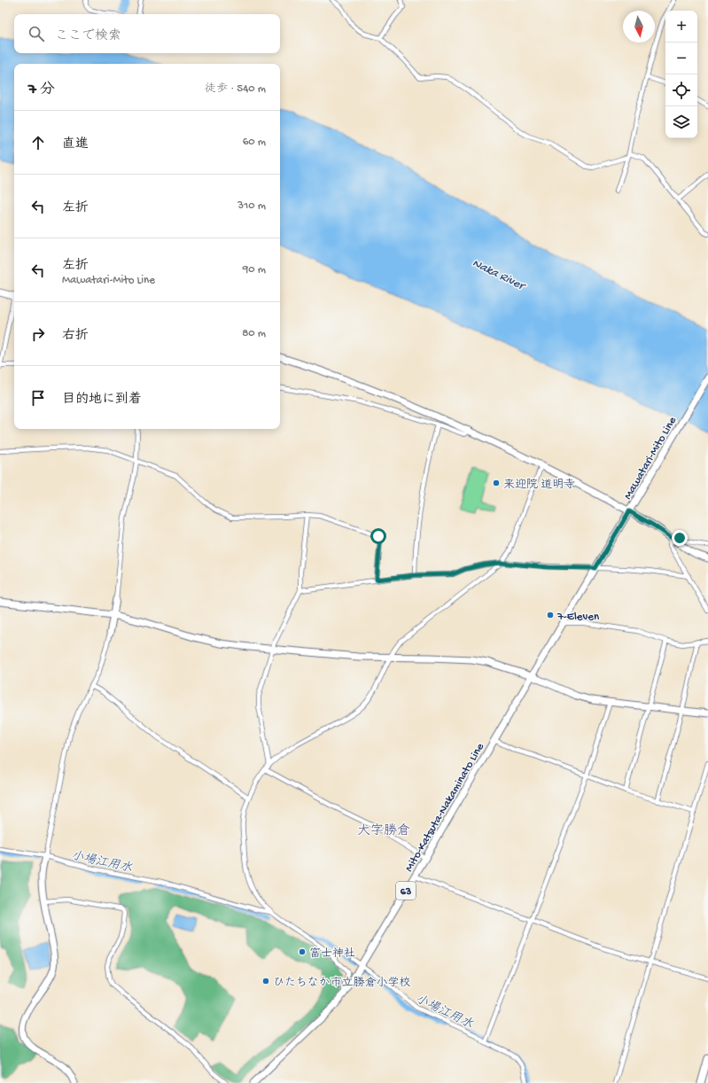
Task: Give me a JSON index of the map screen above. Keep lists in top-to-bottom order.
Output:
{
  "streets": {
    "street": ["Mawatari-Mito Line", "Mito-Katsuta-Nakaminato Line", "63"]
  },
  "crossings": [
    ["Mawatari-Mito Line", "Mito-Katsuta-Nakaminato Line"]
  ],
  "districts": ["大字勝倉"],
  "water": ["Naka River", "小場江用水"],
  "places": [
    "来迎院 道明寺",
    "7-Eleven",
    "富士神社",
    "ひたちなか市立勝倉小学校"
  ],
  "north": "bottom",
  "page": {
    "map_buttons": ["+", "−"],
    "search": "ここで検索",
    "heading": ["7 分", "徒歩 · 540 m"],
    "list": [
      ["直進", "60 m"],
      ["左折", "310 m"],
      ["左折", "Mawatari-Mito Line", "90 m"],
      ["右折", "80 m"],
      "目的地に到着"
    ]
  }
}
